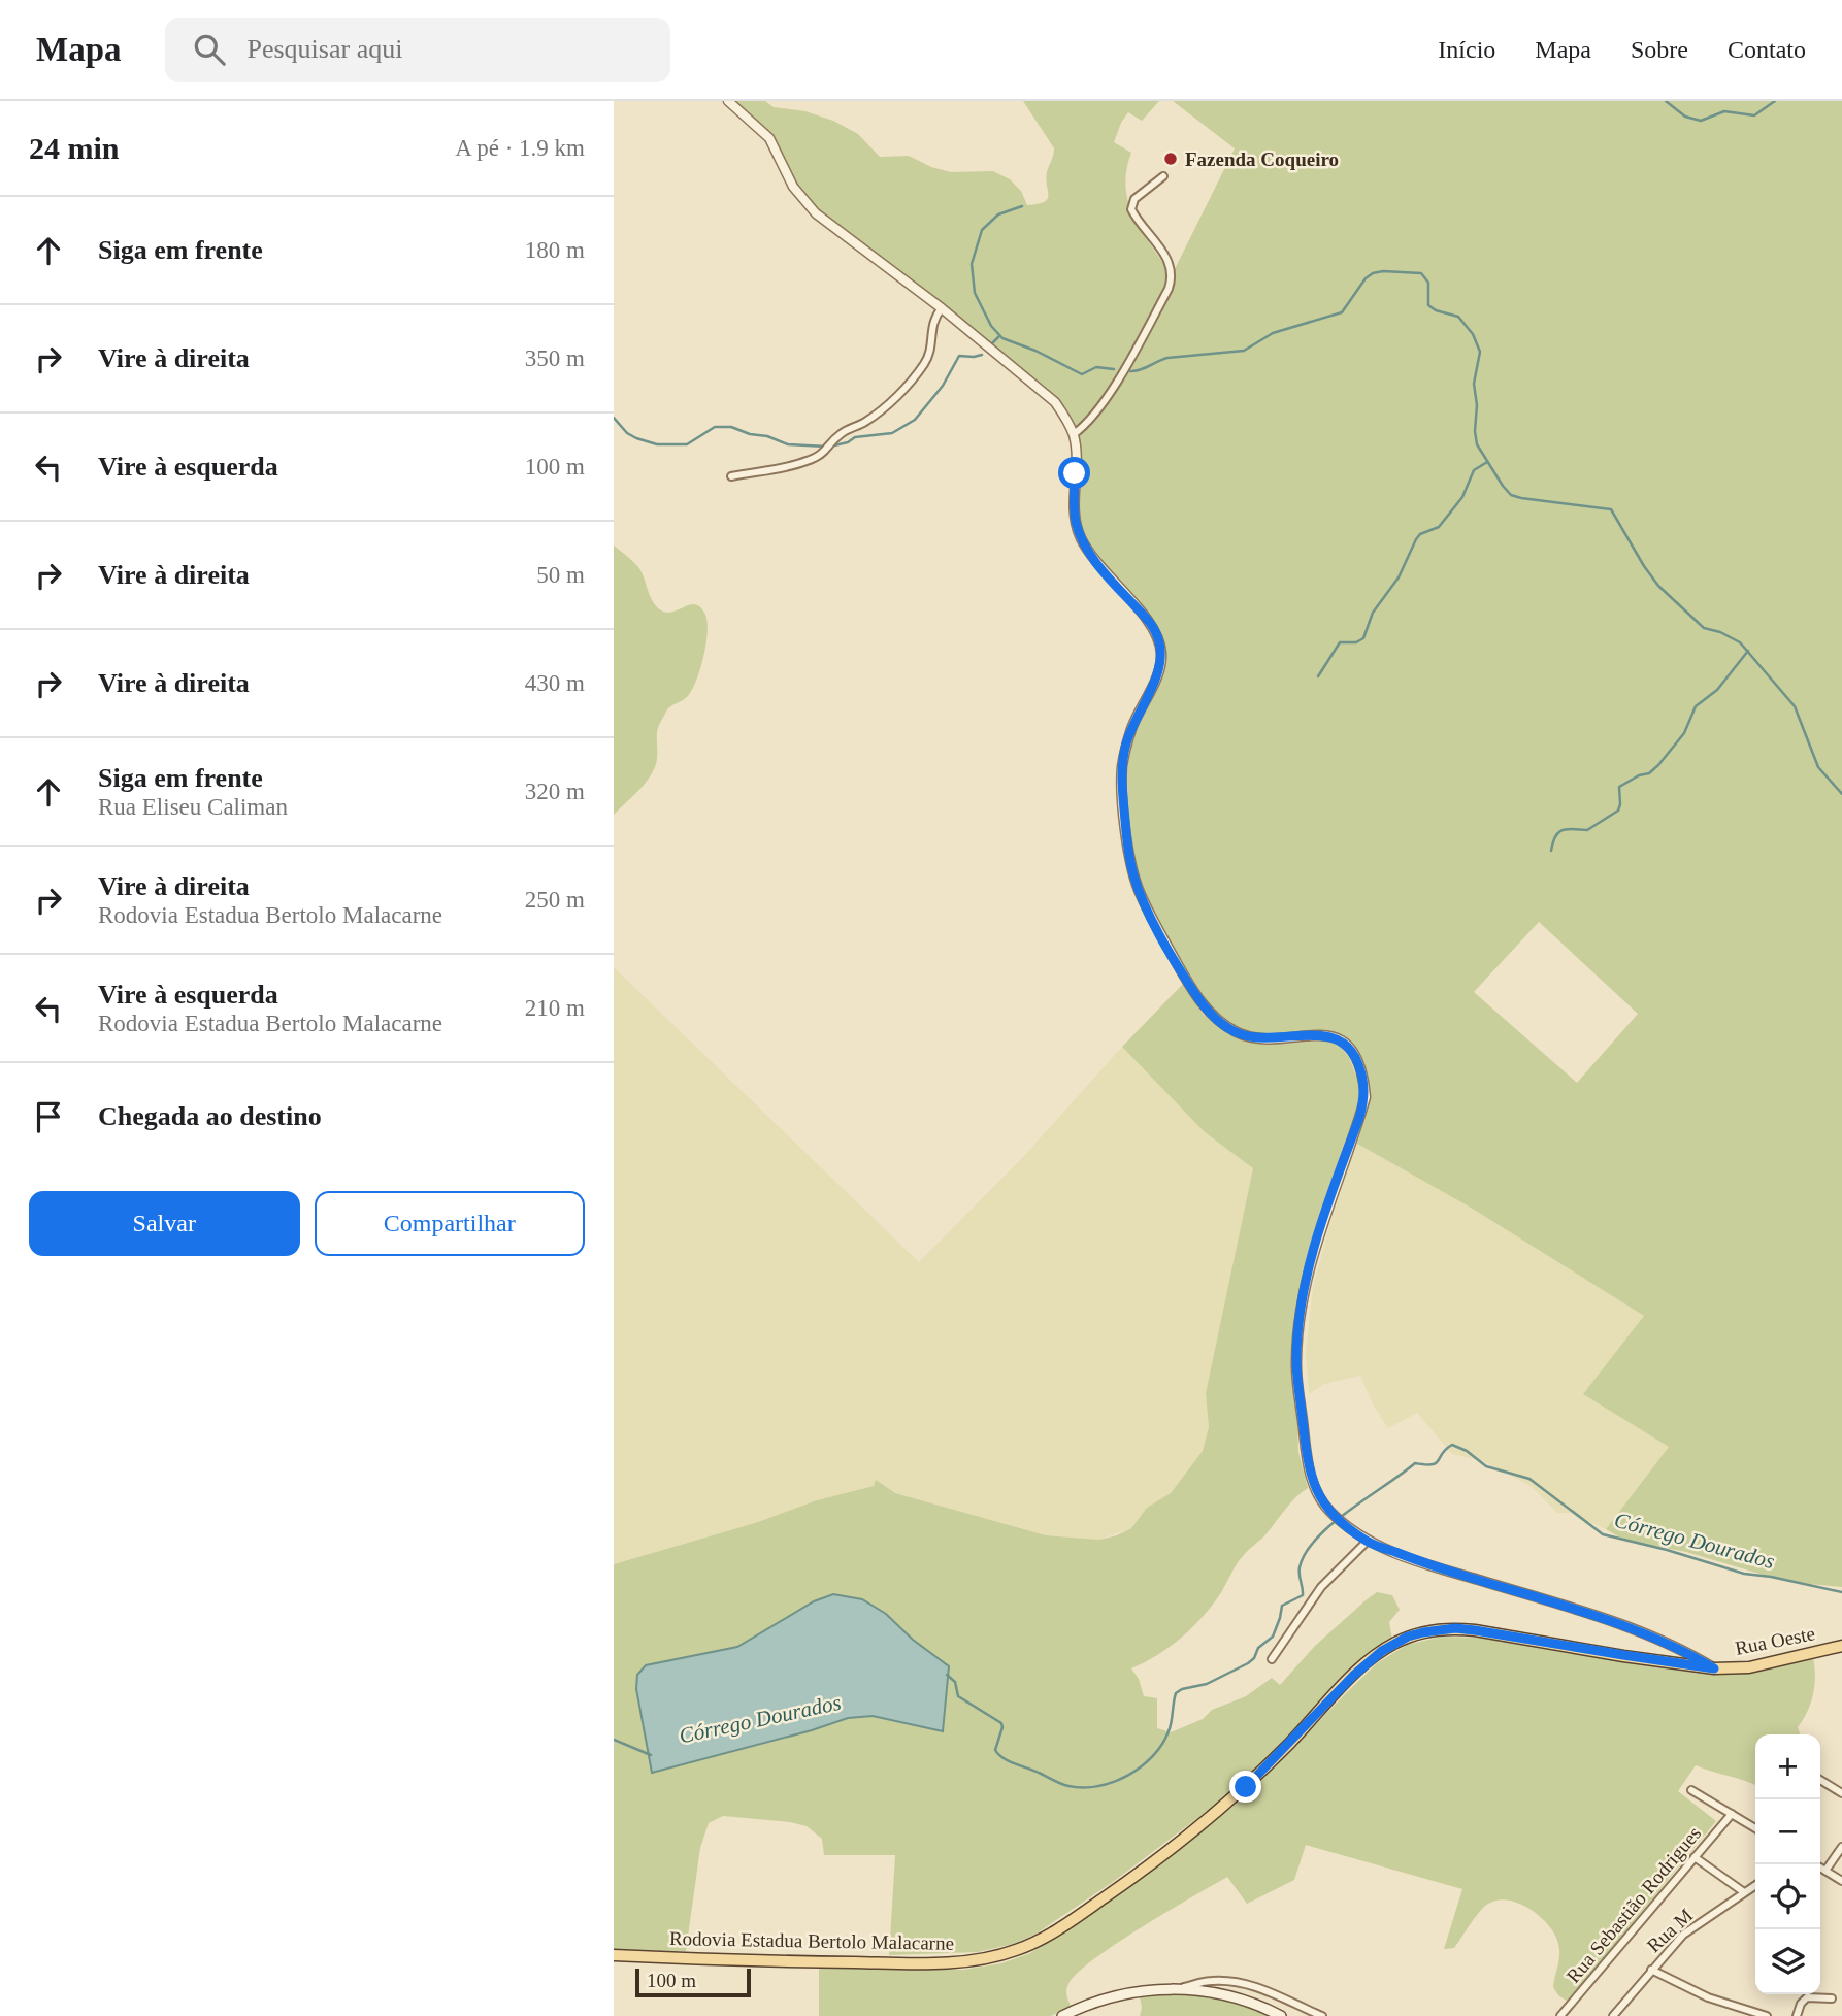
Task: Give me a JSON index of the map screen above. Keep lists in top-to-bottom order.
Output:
{
  "streets": {
    "main road": ["Rua Oeste", "Rodovia Estadua Bertolo Malacarne"],
    "street": ["Rua Sebastião Rodrigues", "Rua M"]
  },
  "crossings": [
    ["Rua Oeste", "Rodovia Estadua Bertolo Malacarne"]
  ],
  "water": ["Córrego Dourados"],
  "places": ["Fazenda Coqueiro"],
  "scale_bar": "100 m",
  "page": {
    "header": "Mapa",
    "search": "Pesquisar aqui",
    "nav": [
      "Início",
      "Mapa",
      "Sobre",
      "Contato"
    ],
    "heading": ["24 min", "A pé · 1.9 km"],
    "list": [
      ["Siga em frente", "180 m"],
      ["Vire à direita", "350 m"],
      ["Vire à esquerda", "100 m"],
      ["Vire à direita", "50 m"],
      ["Vire à direita", "430 m"],
      ["Siga em frente", "Rua Eliseu Caliman", "320 m"],
      ["Vire à direita", "Rodovia Estadua Bertolo Malacarne", "250 m"],
      ["Vire à esquerda", "Rodovia Estadua Bertolo Malacarne", "210 m"],
      "Chegada ao destino"
    ],
    "buttons": ["Salvar", "Compartilhar"],
    "map_buttons": ["+", "−"],
    "scale": "100 m"
  }
}
